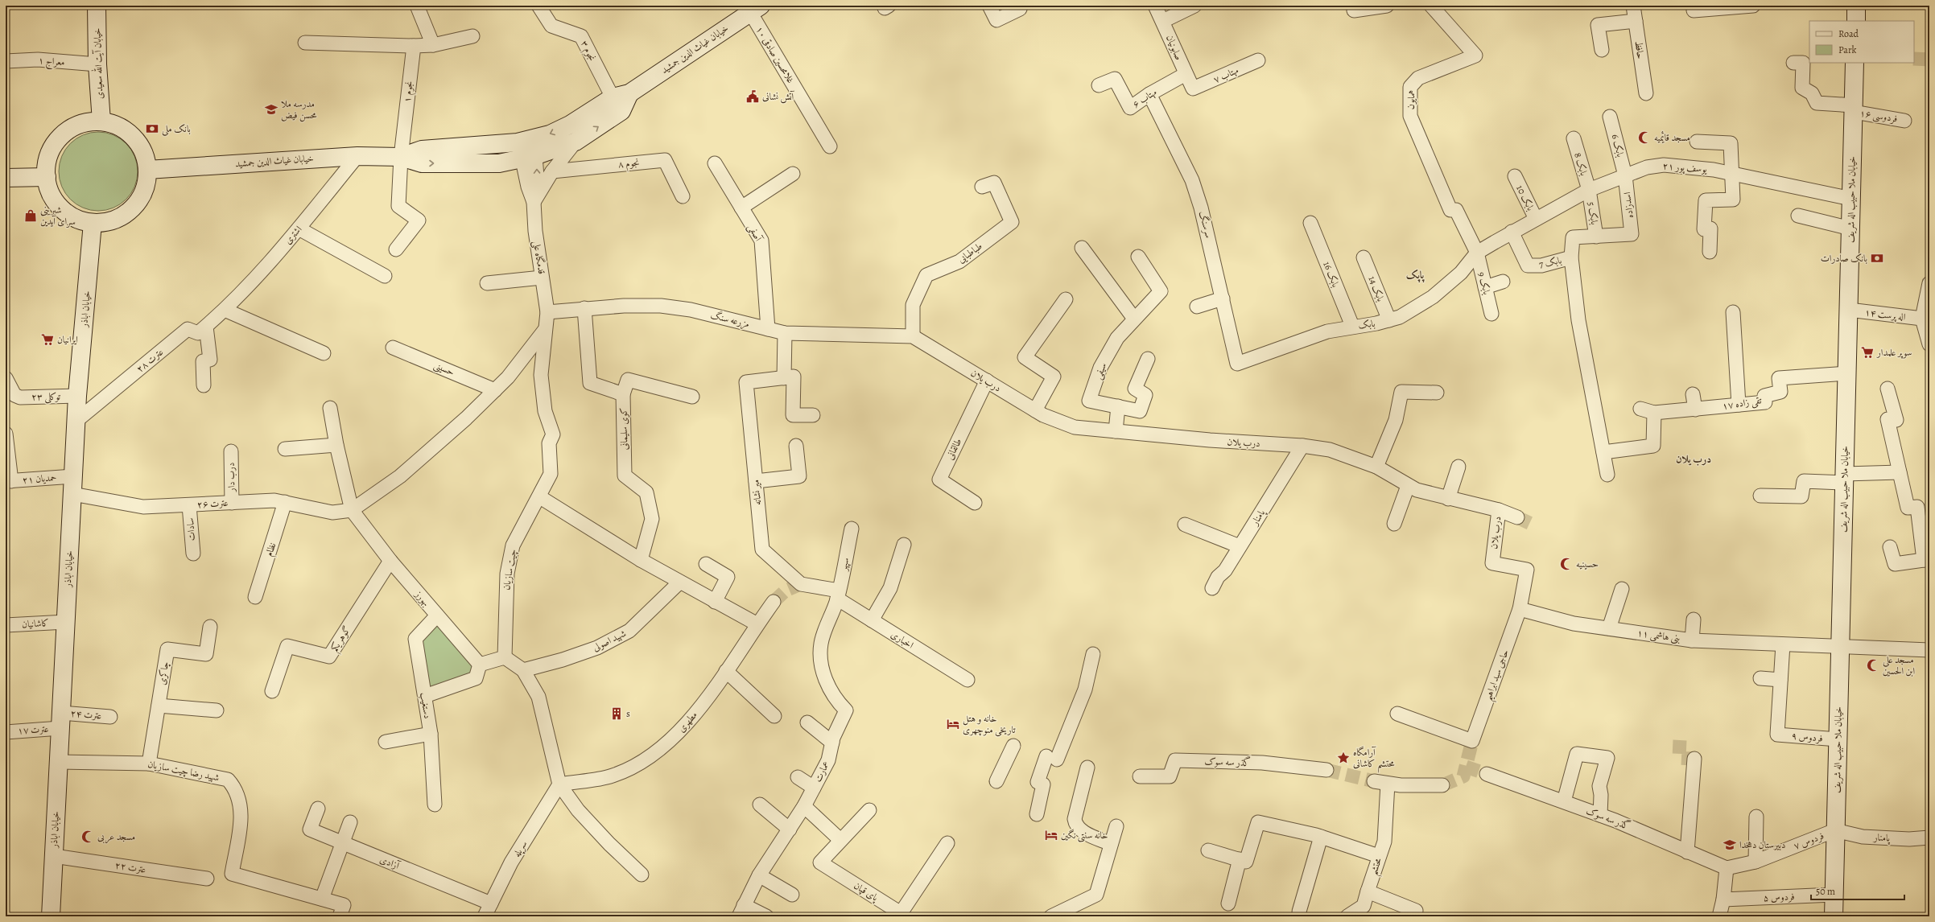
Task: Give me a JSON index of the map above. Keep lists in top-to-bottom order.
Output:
{
  "streets": {
    "main road": [
      "خیابان غیاث الدین جمشید",
      "خیابان آیت الله سعیدی",
      "خیابان ملا حبیب اله شریف",
      "خیابان اباذر"
    ],
    "street": [
      "صابونیان",
      "حافظ",
      "نجوم ۳",
      "غلامحسین صادقی ۱۰",
      "معراج ۱",
      "مهتاب ۷",
      "نجوم ۱",
      "مهتاب ۶",
      "همایون",
      "فردوسی ۱۶",
      "بابک 6",
      "نجوم ۸",
      "بابک 8",
      "یوسف پور ۲۱",
      "بابک 10",
      "اسدزاده",
      "بابک 5",
      "سرسنگ",
      "آصفی",
      "اشتری",
      "طباطبایی",
      "قدمگاه علی",
      "بابک 7",
      "بابک 16",
      "بابک 9",
      "بابک 14",
      "اله پرست ۱۴",
      "مزرعه سنگ",
      "بابک",
      "عترت ۲۸",
      "حسینی",
      "سیفی",
      "درب یلان",
      "توکلی ۲۳",
      "تقی زاده ۱۷",
      "کوی سلیمانی",
      "طالقانی",
      "درب دار",
      "حمدیان ۲۱",
      "میر نشانه",
      "عترت ۲۶",
      "پامنار",
      "سادات",
      "نظام",
      "سپهر",
      "چیت سازیان",
      "بهورز",
      "کاشانیان",
      "بنی هاشمی ۱۱",
      "گوهر یکم",
      "اخباری",
      "شهید اصولی",
      "چاکری",
      "حاجی سید ابراهیم",
      "دستغیب",
      "عترت ۲۴",
      "مطهری",
      "عترت ۱۷",
      "فردوس ۹",
      "گذر سه سوک",
      "شهید رضا چیت سازیان",
      "عمارت",
      "فردوس ۷",
      "سرپله",
      "آزادی",
      "محتشم",
      "عترت ۲۲",
      "پای قپان",
      "فردوس ۵"
    ]
  },
  "crossings": [
    ["صابونیان", "مهتاب ۷"],
    ["صابونیان", "مهتاب ۶"],
    ["خیابان غیاث الدین جمشید", "نجوم ۳"],
    ["خیابان غیاث الدین جمشید", "غلامحسین صادقی ۱۰"],
    ["خیابان غیاث الدین جمشید", "خیابان آیت الله سعیدی"],
    ["خیابان غیاث الدین جمشید", "نجوم ۱"],
    ["خیابان غیاث الدین جمشید", "اشتری"],
    ["خیابان غیاث الدین جمشید", "قدمگاه علی"],
    ["خیابان غیاث الدین جمشید", "خیابان اباذر"],
    ["معراج ۱", "خیابان آیت الله سعیدی"],
    ["خیابان آیت الله سعیدی", "خیابان اباذر"],
    ["مهتاب ۶", "سرسنگ"],
    ["همایون", "یوسف پور ۲۱"],
    ["همایون", "بابک 9"],
    ["همایون", "بابک"],
    ["فردوسی ۱۶", "خیابان ملا حبیب اله شریف"],
    ["بابک 6", "یوسف پور ۲۱"],
    ["بابک 6", "اسدزاده"],
    ["بابک 8", "یوسف پور ۲۱"],
    ["بابک 8", "بابک 5"],
    ["یوسف پور ۲۱", "بابک 10"],
    ["یوسف پور ۲۱", "خیابان ملا حبیب اله شریف"],
    ["یوسف پور ۲۱", "اسدزاده"],
    ["یوسف پور ۲۱", "بابک 5"],
    ["یوسف پور ۲۱", "بابک 7"],
    ["یوسف پور ۲۱", "بابک 9"],
    ["یوسف پور ۲۱", "بابک"],
    ["خیابان ملا حبیب اله شریف", "اله پرست ۱۴"],
    ["خیابان ملا حبیب اله شریف", "تقی زاده ۱۷"],
    ["خیابان ملا حبیب اله شریف", "پامنار"],
    ["خیابان ملا حبیب اله شریف", "بنی هاشمی ۱۱"],
    ["خیابان ملا حبیب اله شریف", "فردوس ۹"],
    ["خیابان ملا حبیب اله شریف", "فردوس ۷"],
    ["خیابان ملا حبیب اله شریف", "فردوس ۵"],
    ["اسدزاده", "بابک 5"],
    ["سرسنگ", "بابک"],
    ["آصفی", "مزرعه سنگ"],
    ["اشتری", "عترت ۲۸"],
    ["طباطبایی", "مزرعه سنگ"],
    ["طباطبایی", "درب یلان"],
    ["قدمگاه علی", "مزرعه سنگ"],
    ["قدمگاه علی", "چیت سازیان"],
    ["بابک 16", "بابک"],
    ["بابک 9", "بابک"],
    ["بابک 14", "بابک"],
    ["خیابان اباذر", "عترت ۲۸"],
    ["خیابان اباذر", "توکلی ۲۳"],
    ["خیابان اباذر", "حمدیان ۲۱"],
    ["خیابان اباذر", "عترت ۲۶"],
    ["خیابان اباذر", "کاشانیان"],
    ["خیابان اباذر", "عترت ۲۴"],
    ["خیابان اباذر", "عترت ۱۷"],
    ["خیابان اباذر", "شهید رضا چیت سازیان"],
    ["خیابان اباذر", "عترت ۲۲"],
    ["مزرعه سنگ", "درب یلان"],
    ["مزرعه سنگ", "کوی سلیمانی"],
    ["مزرعه سنگ", "چیت سازیان"],
    ["درب یلان", "طالقانی"],
    ["درب یلان", "پامنار"],
    ["درب یلان", "بنی هاشمی ۱۱"],
    ["درب یلان", "حاجی سید ابراهیم"],
    ["درب دار", "عترت ۲۶"],
    ["میر نشانه", "سپهر"],
    ["میر نشانه", "اخباری"],
    ["میر نشانه", "عمارت"],
    ["عترت ۲۶", "سادات"],
    ["عترت ۲۶", "نظام"],
    ["عترت ۲۶", "بهورز"],
    ["پامنار", "فردوس ۷"],
    ["سپهر", "اخباری"],
    ["سپهر", "عمارت"],
    ["بهورز", "گوهر یکم"],
    ["بهورز", "دستغیب"],
    ["بنی هاشمی ۱۱", "حاجی سید ابراهیم"],
    ["اخباری", "عمارت"],
    ["چاکری", "شهید رضا چیت سازیان"],
    ["عترت ۲۴", "عترت ۱۷"],
    ["مطهری", "سرپله"],
    ["گذر سه سوک", "فردوس ۷"],
    ["سرپله", "آزادی"]
  ],
  "districts": ["پاپک", "درب یلان"],
  "places": {
    "public building": ["آتش نشانی"],
    "school or university": ["مدرسه ملا محسن فیض", "دبیرستان دهخدا"],
    "bank": ["بانک ملی", "بانک صادرات"],
    "mosque": [
      "مسجد قایٔمیه",
      "حسینیه",
      "مسجد علی ابن الحسین",
      "مسجد عربی"
    ],
    "shop": ["شیرینی سرای آیدین"],
    "supermarket": ["ایرانیان", "سوپر علمدار"],
    "building": ["s"],
    "hotel": ["خانه و هتل تاریخی منوچهری", "خانه سنتی نگین"],
    "place": ["آرامگاه محتشم کاشانی"]
  },
  "legend": ["Road", "Park"],
  "scale_bar": "50 m"
}
